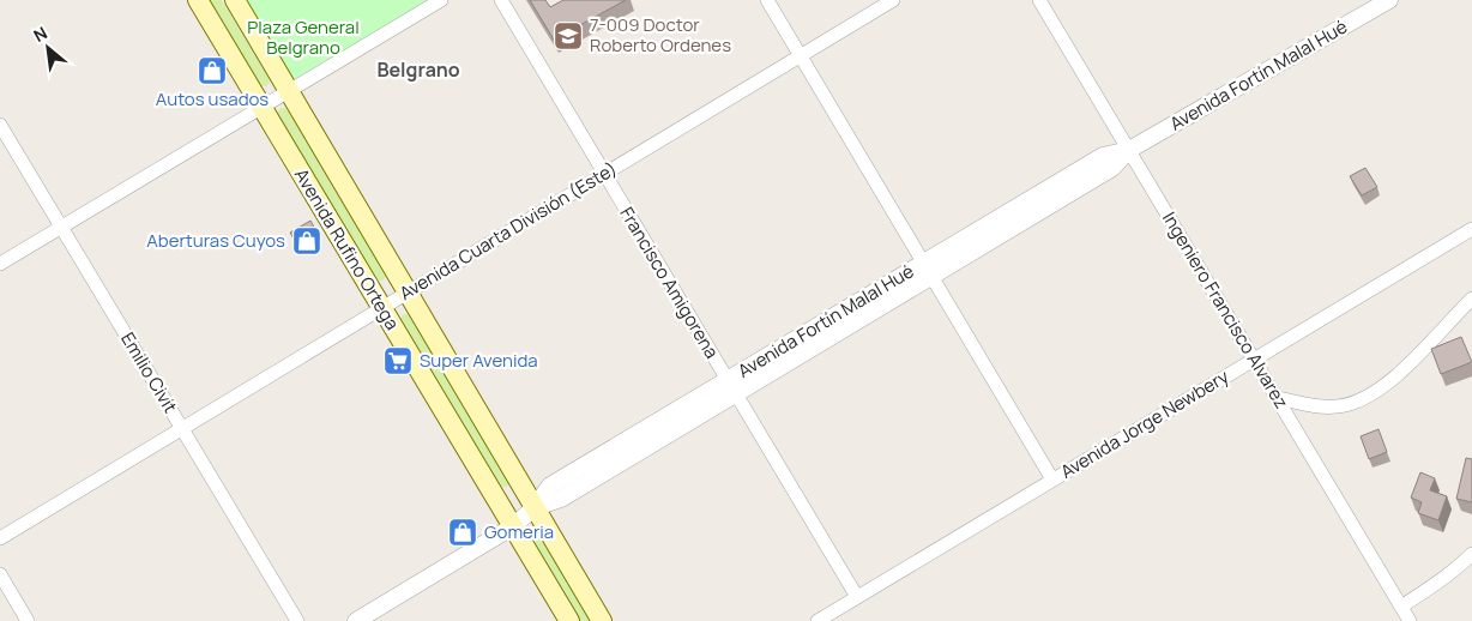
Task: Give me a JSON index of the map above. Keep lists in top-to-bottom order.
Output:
{
  "streets": {
    "main road": ["Avenida Rufino Ortega"],
    "street": [
      "Avenida Fortín Malal Hué",
      "Avenida Cuarta División (Este)",
      "Francisco Amigorena",
      "Ingeniero Francisco Alvarez",
      "Emilio Civit",
      "Avenida Jorge Newbery"
    ]
  },
  "crossings": [
    ["Avenida Fortín Malal Hué", "Avenida Rufino Ortega"],
    ["Avenida Fortín Malal Hué", "Francisco Amigorena"],
    ["Avenida Fortín Malal Hué", "Ingeniero Francisco Alvarez"],
    ["Avenida Cuarta División (Este)", "Avenida Rufino Ortega"],
    ["Avenida Cuarta División (Este)", "Francisco Amigorena"],
    ["Avenida Cuarta División (Este)", "Emilio Civit"],
    ["Francisco Amigorena", "Avenida Jorge Newbery"],
    ["Ingeniero Francisco Alvarez", "Avenida Jorge Newbery"]
  ],
  "districts": ["Belgrano"],
  "parks": ["Plaza General Belgrano"],
  "places": {
    "school or university": ["7-009 Doctor Roberto Ordenes"],
    "shop": ["Autos usados", "Aberturas Cuyos", "Gomeria"],
    "supermarket": ["Super Avenida"]
  },
  "north": "top left"
}
